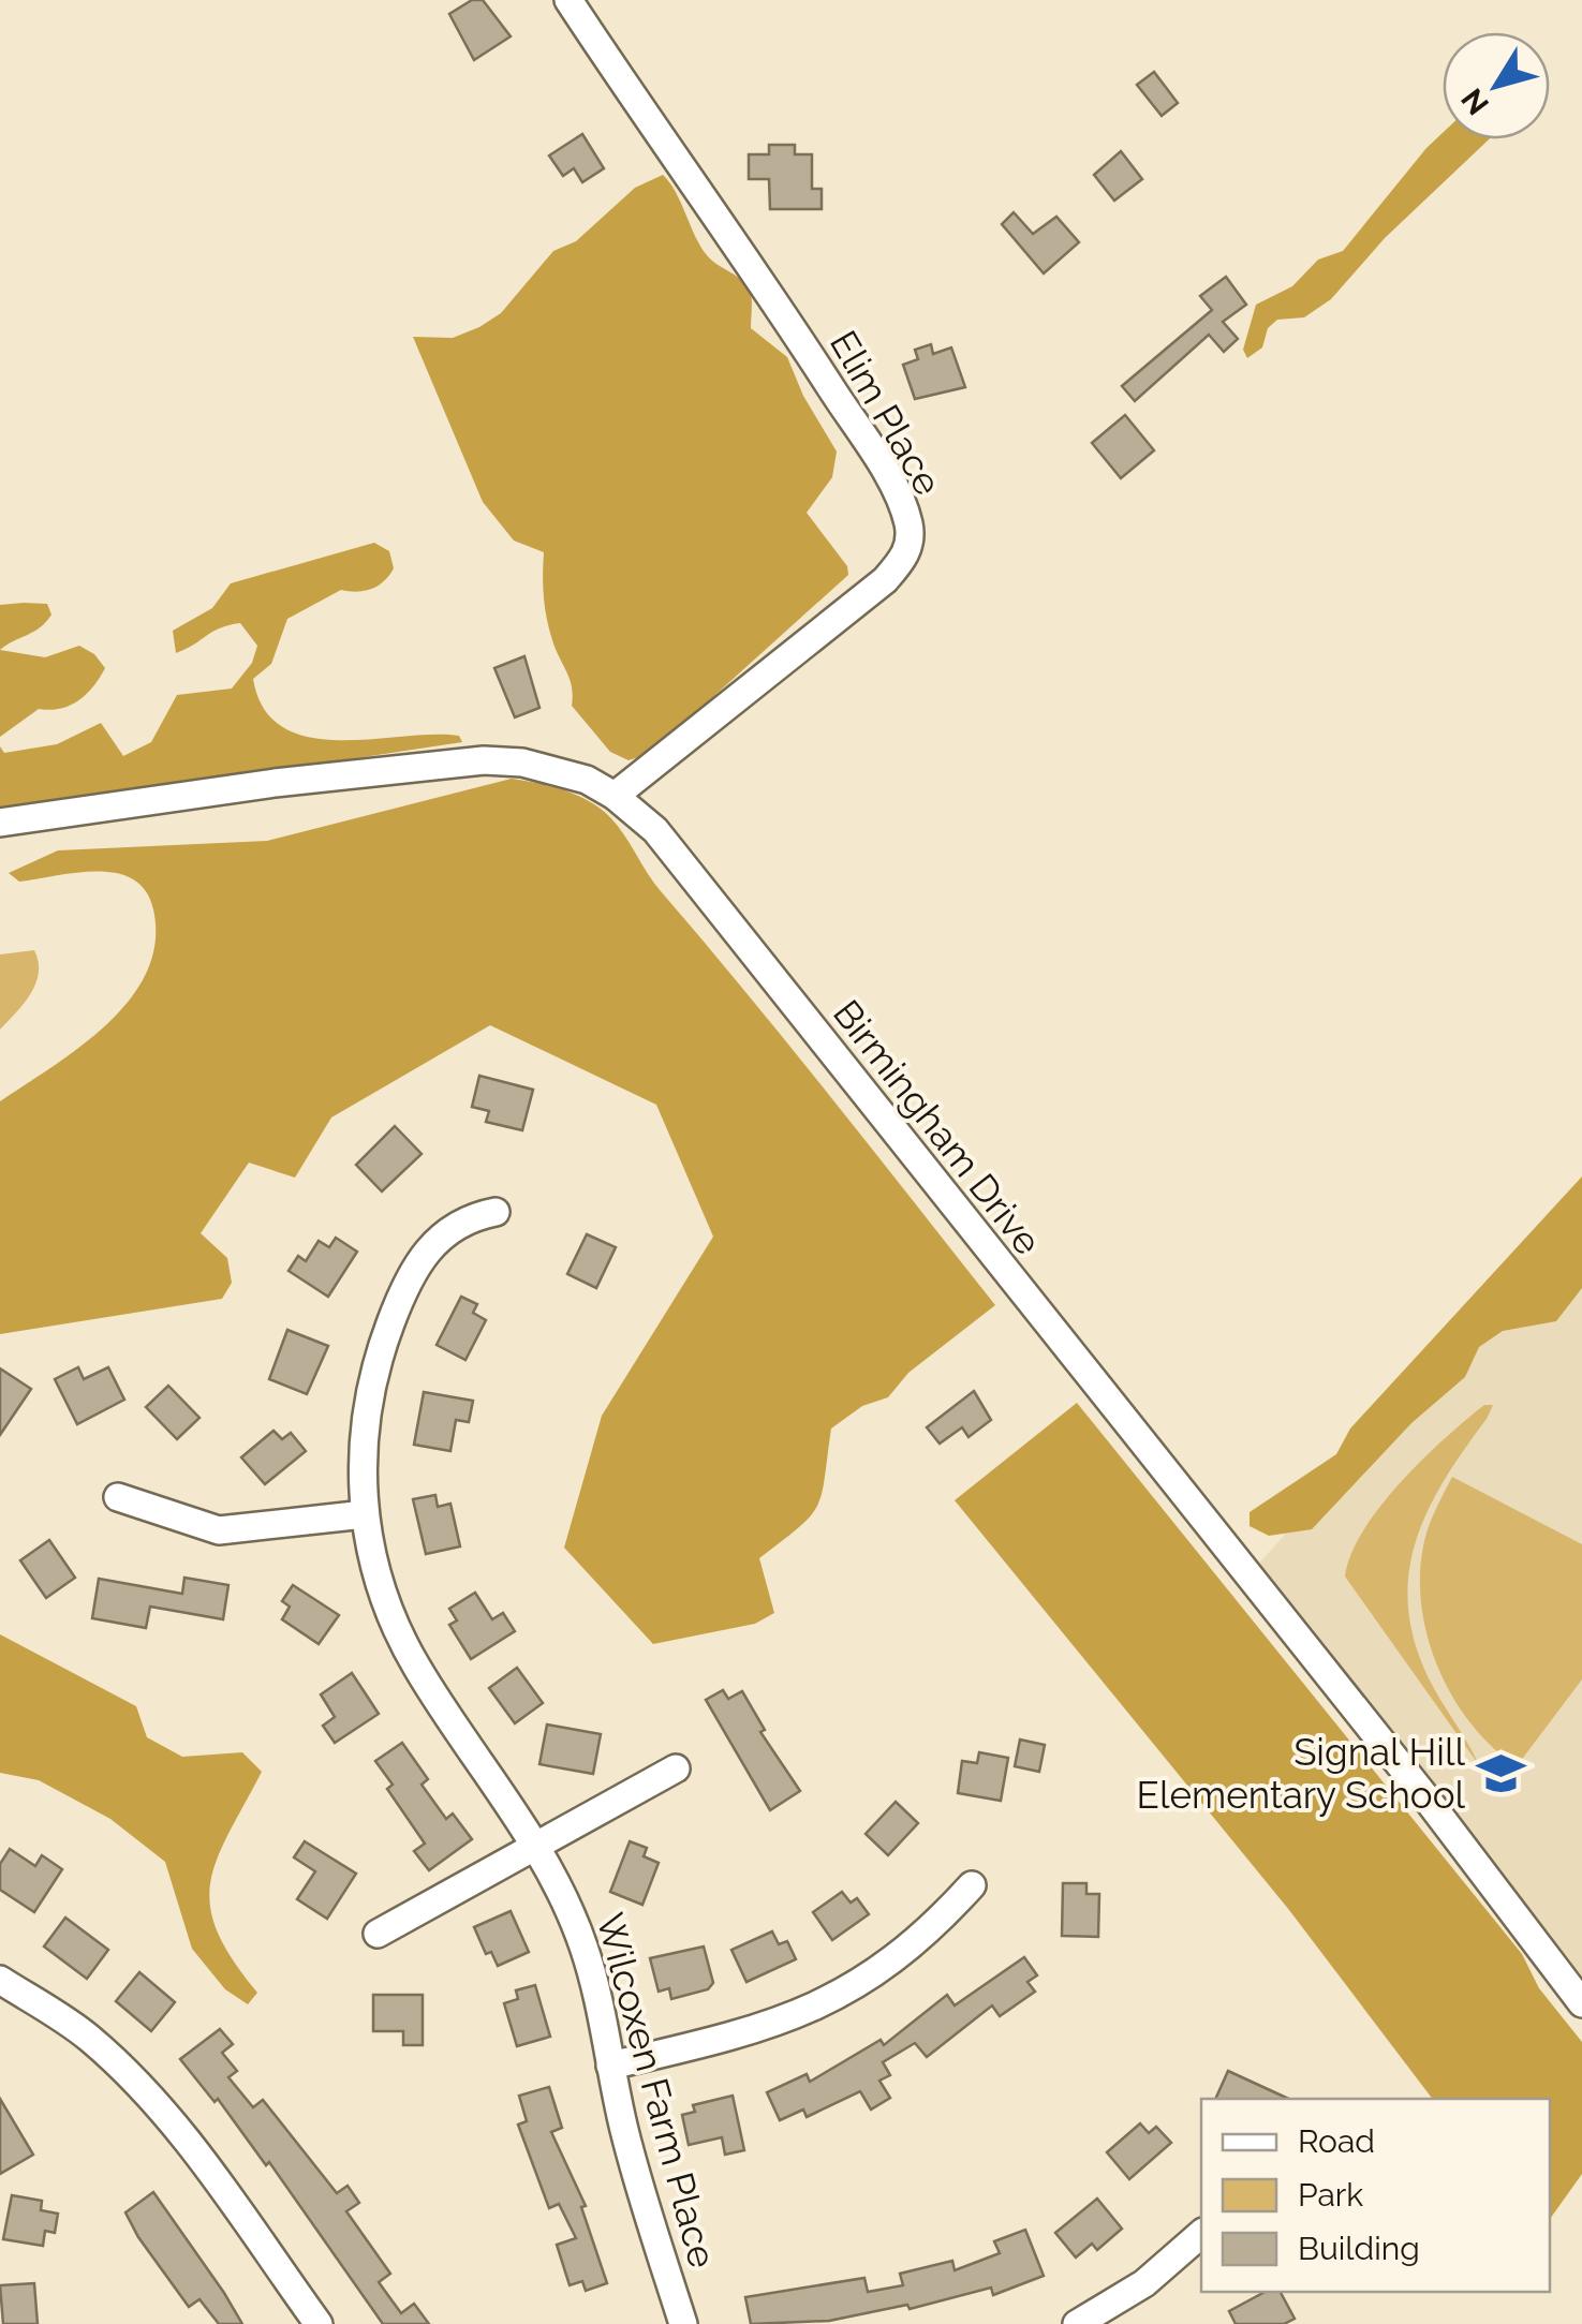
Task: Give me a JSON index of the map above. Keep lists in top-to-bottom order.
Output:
{
  "streets": {
    "street": ["Elim Place", "Birmingham Drive", "Wilcoxen Farm Place"]
  },
  "crossings": [
    ["Elim Place", "Birmingham Drive"]
  ],
  "places": {
    "school or university": ["Signal Hill Elementary School"]
  },
  "legend": ["Road", "Park", "Building"],
  "north": "bottom left"
}
